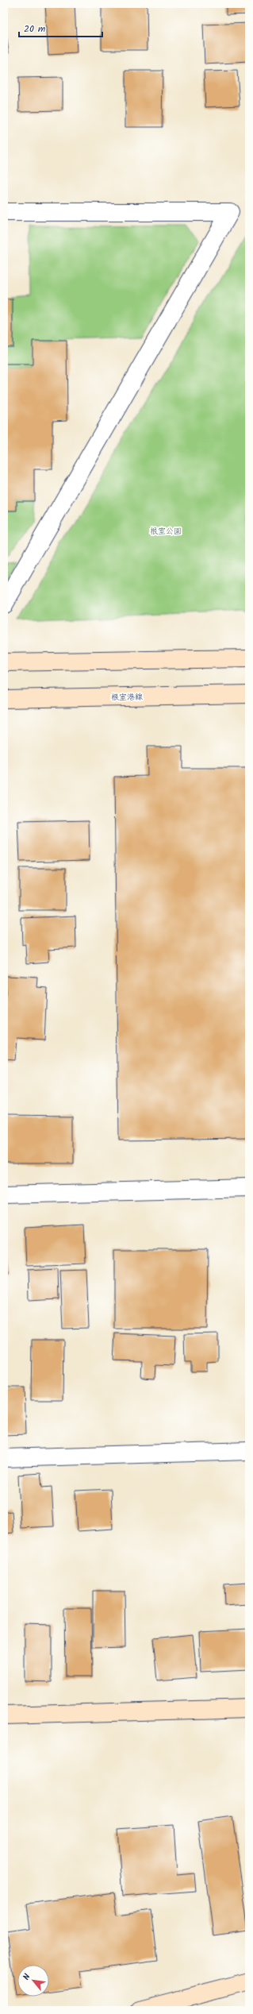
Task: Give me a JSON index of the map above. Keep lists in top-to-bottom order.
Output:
{
  "streets": {
    "main road": ["根室港線"]
  },
  "parks": ["根室公園"],
  "scale_bar": "20 m",
  "north": "top left"
}
